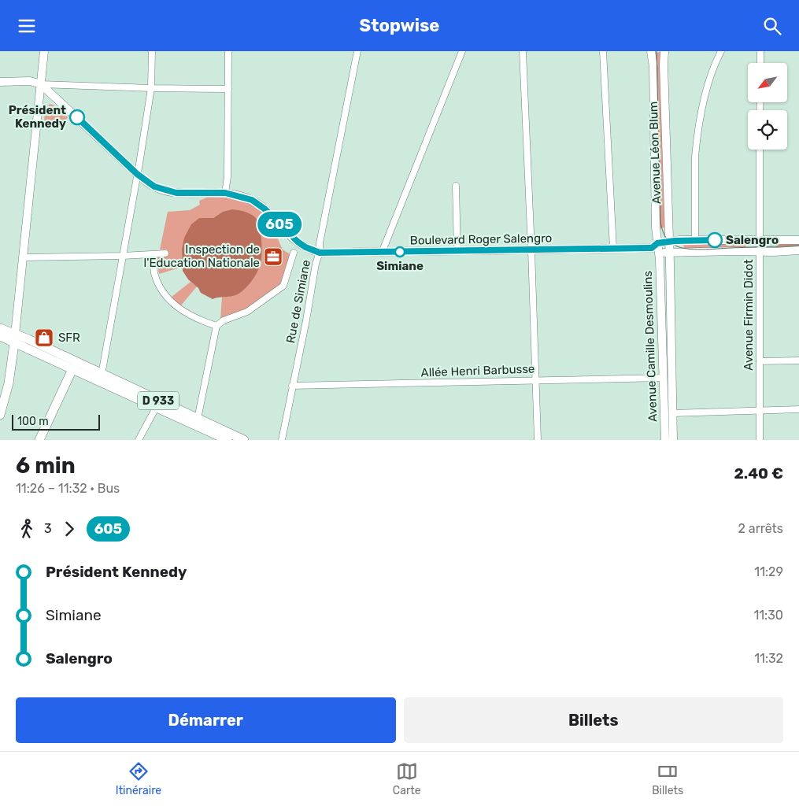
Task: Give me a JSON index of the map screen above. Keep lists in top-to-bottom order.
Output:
{
  "streets": {
    "main road": [
      "Avenue Léon Blum",
      "Boulevard Roger Salengro",
      "Avenue Camille Desmoulins",
      "D 933"
    ],
    "street": ["Rue de Simiane", "Avenue Firmin Didot", "Allée Henri Barbusse"]
  },
  "crossings": [
    ["Avenue Léon Blum", "Boulevard Roger Salengro"],
    ["Avenue Léon Blum", "Avenue Camille Desmoulins"],
    ["Boulevard Roger Salengro", "Rue de Simiane"],
    ["Boulevard Roger Salengro", "Avenue Camille Desmoulins"],
    ["Rue de Simiane", "Allée Henri Barbusse"],
    ["Avenue Camille Desmoulins", "Allée Henri Barbusse"]
  ],
  "places": {
    "other": ["Président Kennedy", "Salengro", "Simiane"],
    "office": ["Inspection de l'Education Nationale"],
    "shop": ["SFR"]
  },
  "lines": ["bus line 605"],
  "scale_bar": "100 m",
  "north": "bottom left",
  "page": {
    "header": "Stopwise",
    "on_map": "605",
    "scale": "100 m",
    "heading": ["6 min", "11:26 – 11:32 · Bus", "2.40 €"],
    "legs": ["3", "605", "2 arrêts"],
    "list": [
      {
        "name": "Président Kennedy",
        "value": "11:29"
      },
      {
        "name": "Simiane",
        "value": "11:30"
      },
      {
        "name": "Salengro",
        "value": "11:32"
      }
    ],
    "buttons": ["Démarrer", "Billets"],
    "tabs": ["Itinéraire", "Carte", "Billets"]
  }
}
